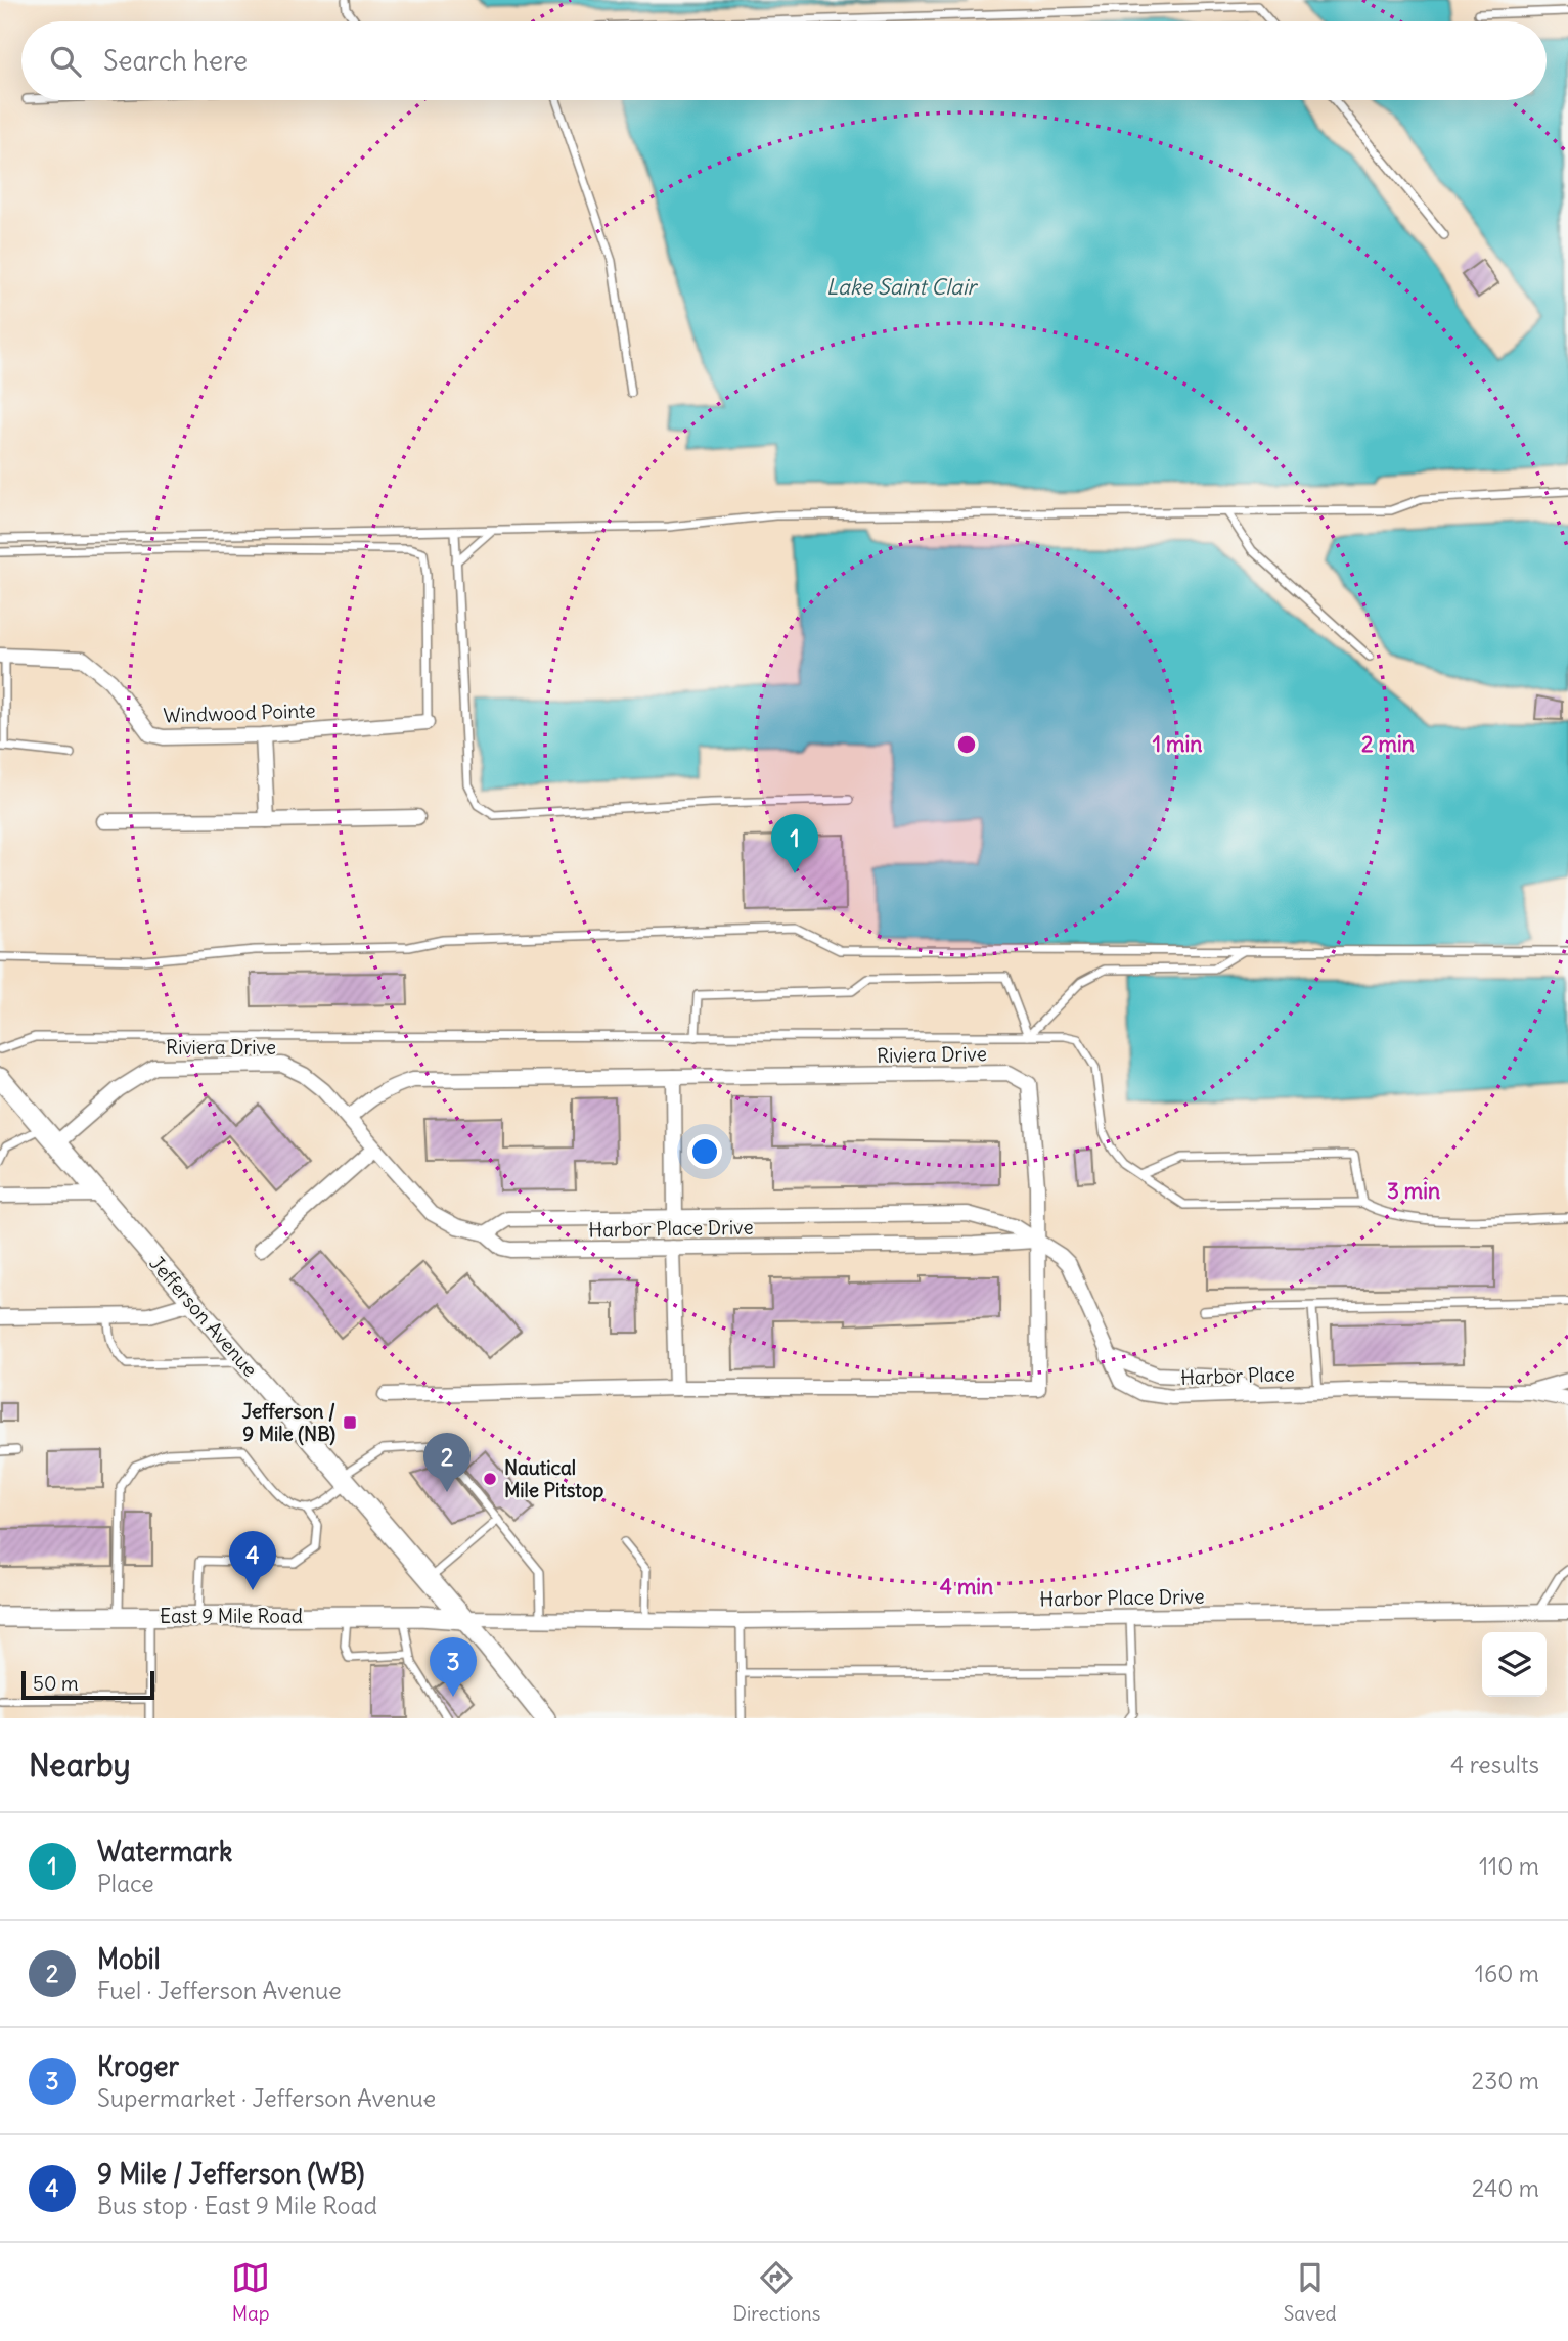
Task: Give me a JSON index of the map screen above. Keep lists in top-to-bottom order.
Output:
{
  "streets": {
    "main road": ["Jefferson Avenue", "East 9 Mile Road"],
    "street": [
      "Windwood Pointe",
      "Riviera Drive",
      "Harbor Place Drive",
      "Harbor Place"
    ]
  },
  "crossings": [
    ["Riviera Drive", "Harbor Place Drive"],
    ["Riviera Drive", "Jefferson Avenue"],
    ["Harbor Place Drive", "Jefferson Avenue"],
    ["Harbor Place Drive", "East 9 Mile Road"],
    ["Jefferson Avenue", "East 9 Mile Road"]
  ],
  "water": ["Lake Saint Clair"],
  "places": {
    "transit": ["Jefferson / 9 Mile (NB)"],
    "other": ["Nautical Mile Pitstop"]
  },
  "scale_bar": "50 m",
  "page": {
    "search": "Search here",
    "pins": [
      "1",
      "2",
      "4",
      "3"
    ],
    "scale": "50 m",
    "heading": ["Nearby", "4 results"],
    "list": [
      {
        "mark": "1",
        "name": "Watermark",
        "note": "Place",
        "value": "110 m"
      },
      {
        "mark": "2",
        "name": "Mobil",
        "note": "Fuel · Jefferson Avenue",
        "value": "160 m"
      },
      {
        "mark": "3",
        "name": "Kroger",
        "note": "Supermarket · Jefferson Avenue",
        "value": "230 m"
      },
      {
        "mark": "4",
        "name": "9 Mile / Jefferson (WB)",
        "note": "Bus stop · East 9 Mile Road",
        "value": "240 m"
      }
    ],
    "nav": ["Map", "Directions", "Saved"]
  },
  "rings": [
    "1 min",
    "2 min",
    "3 min",
    "4 min"
  ]
}
